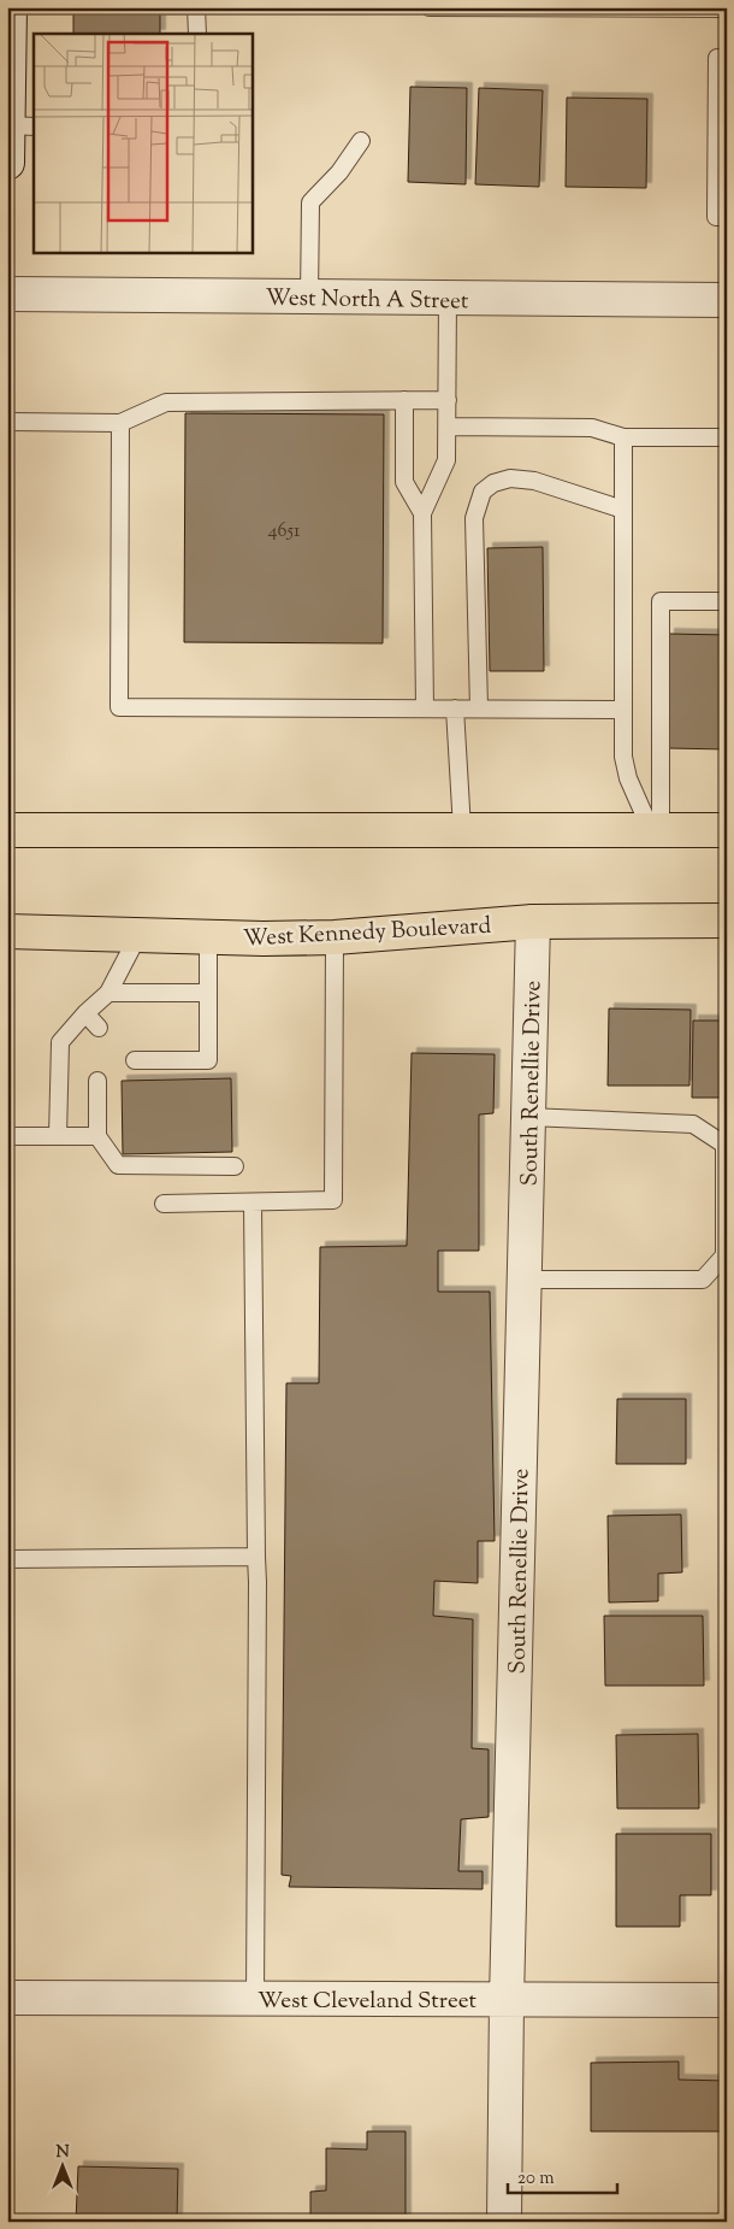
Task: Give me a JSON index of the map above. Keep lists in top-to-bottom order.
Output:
{
  "streets": {
    "main road": ["West Kennedy Boulevard"],
    "street": ["West North A Street", "South Renellie Drive", "West Cleveland Street"]
  },
  "crossings": [
    ["West Kennedy Boulevard", "South Renellie Drive"],
    ["South Renellie Drive", "West Cleveland Street"]
  ],
  "house_numbers": ["4651"],
  "scale_bar": "20 m",
  "north": "top"
}
